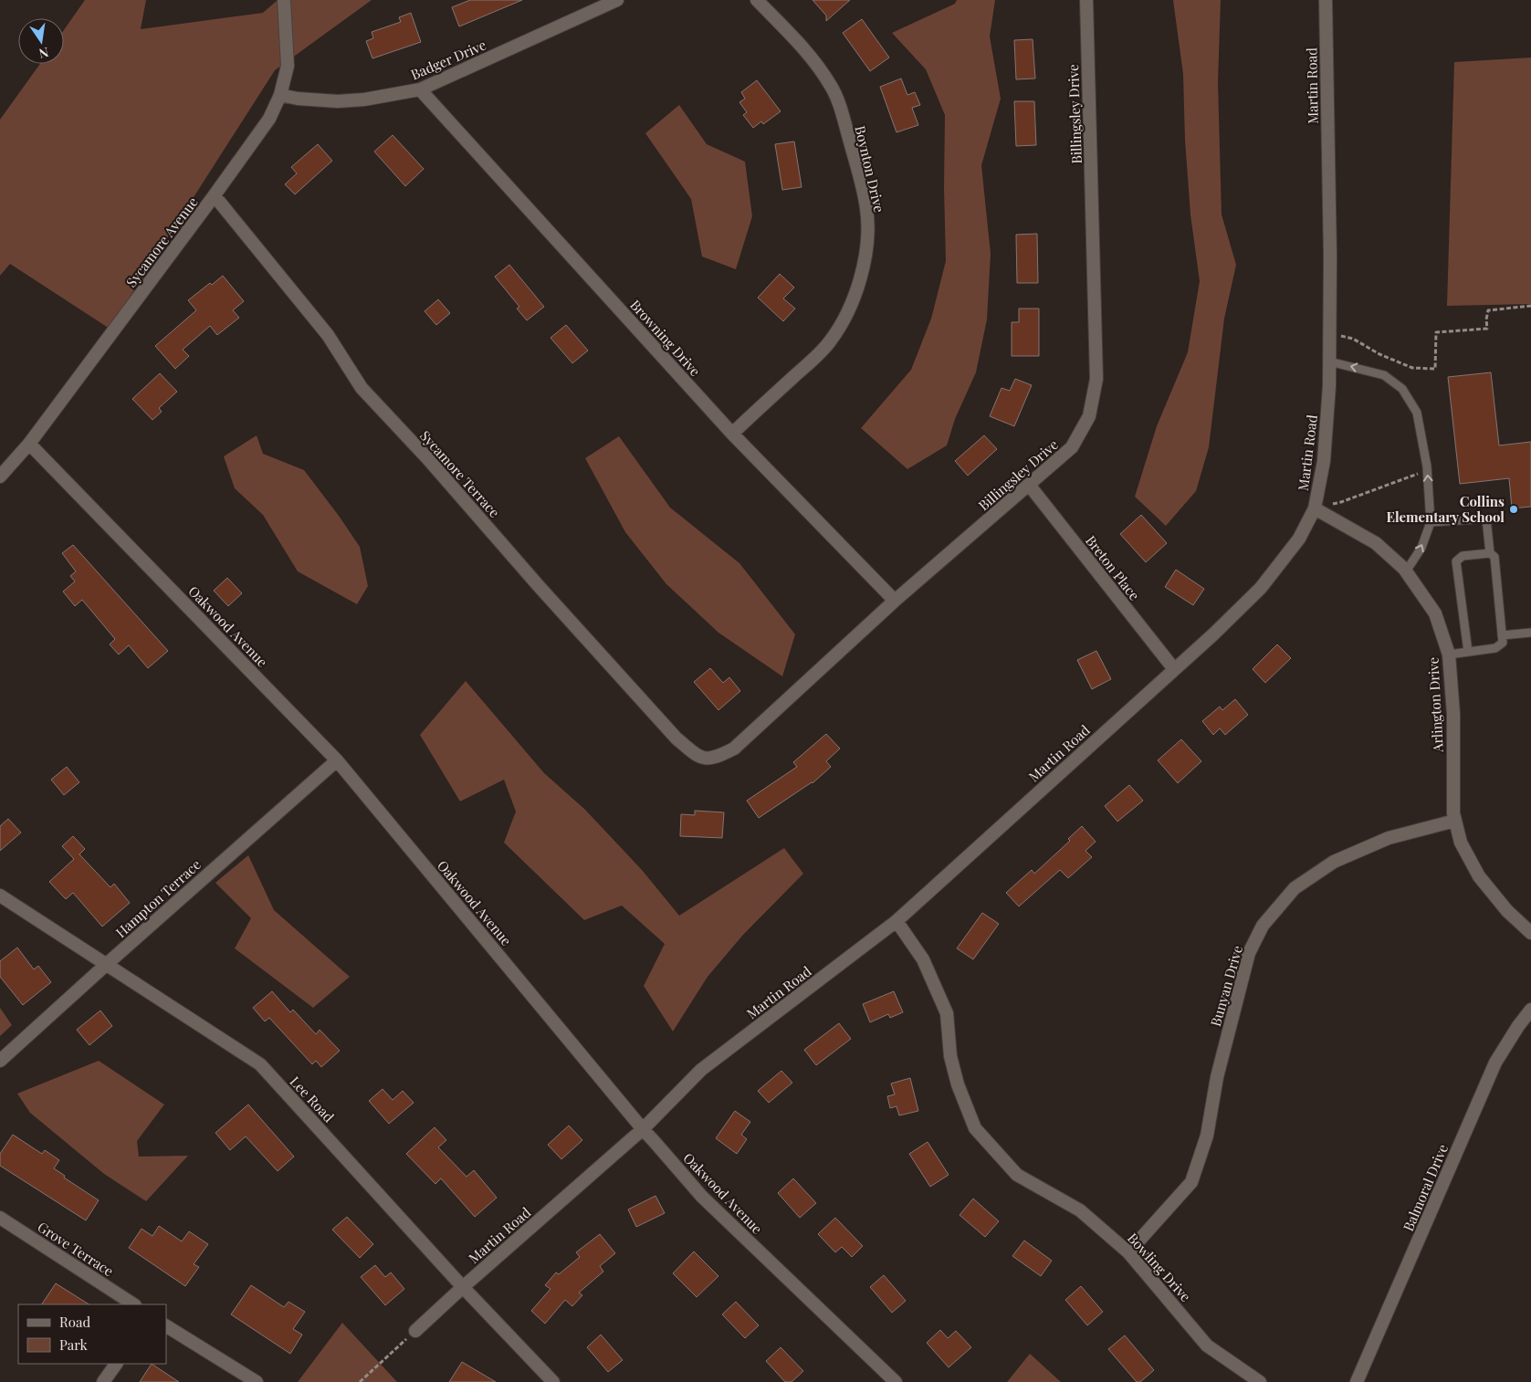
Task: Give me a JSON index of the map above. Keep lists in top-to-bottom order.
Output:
{
  "streets": {
    "street": [
      "Badger Drive",
      "Martin Road",
      "Billingsley Drive",
      "Boynton Drive",
      "Sycamore Avenue",
      "Browning Drive",
      "Sycamore Terrace",
      "Breton Place",
      "Oakwood Avenue",
      "Arlington Drive",
      "Hampton Terrace",
      "Bunyan Drive",
      "Lee Road",
      "Balmoral Drive",
      "Grove Terrace",
      "Bowling Drive"
    ]
  },
  "crossings": [
    ["Badger Drive", "Sycamore Avenue"],
    ["Badger Drive", "Browning Drive"],
    ["Martin Road", "Breton Place"],
    ["Martin Road", "Oakwood Avenue"],
    ["Martin Road", "Arlington Drive"],
    ["Martin Road", "Lee Road"],
    ["Martin Road", "Bowling Drive"],
    ["Billingsley Drive", "Browning Drive"],
    ["Billingsley Drive", "Sycamore Terrace"],
    ["Billingsley Drive", "Breton Place"],
    ["Boynton Drive", "Browning Drive"],
    ["Sycamore Avenue", "Sycamore Terrace"],
    ["Sycamore Avenue", "Oakwood Avenue"],
    ["Oakwood Avenue", "Hampton Terrace"],
    ["Arlington Drive", "Bunyan Drive"],
    ["Hampton Terrace", "Lee Road"],
    ["Bunyan Drive", "Bowling Drive"]
  ],
  "places": ["Collins Elementary School"],
  "legend": ["Road", "Park"],
  "north": "bottom"
}
